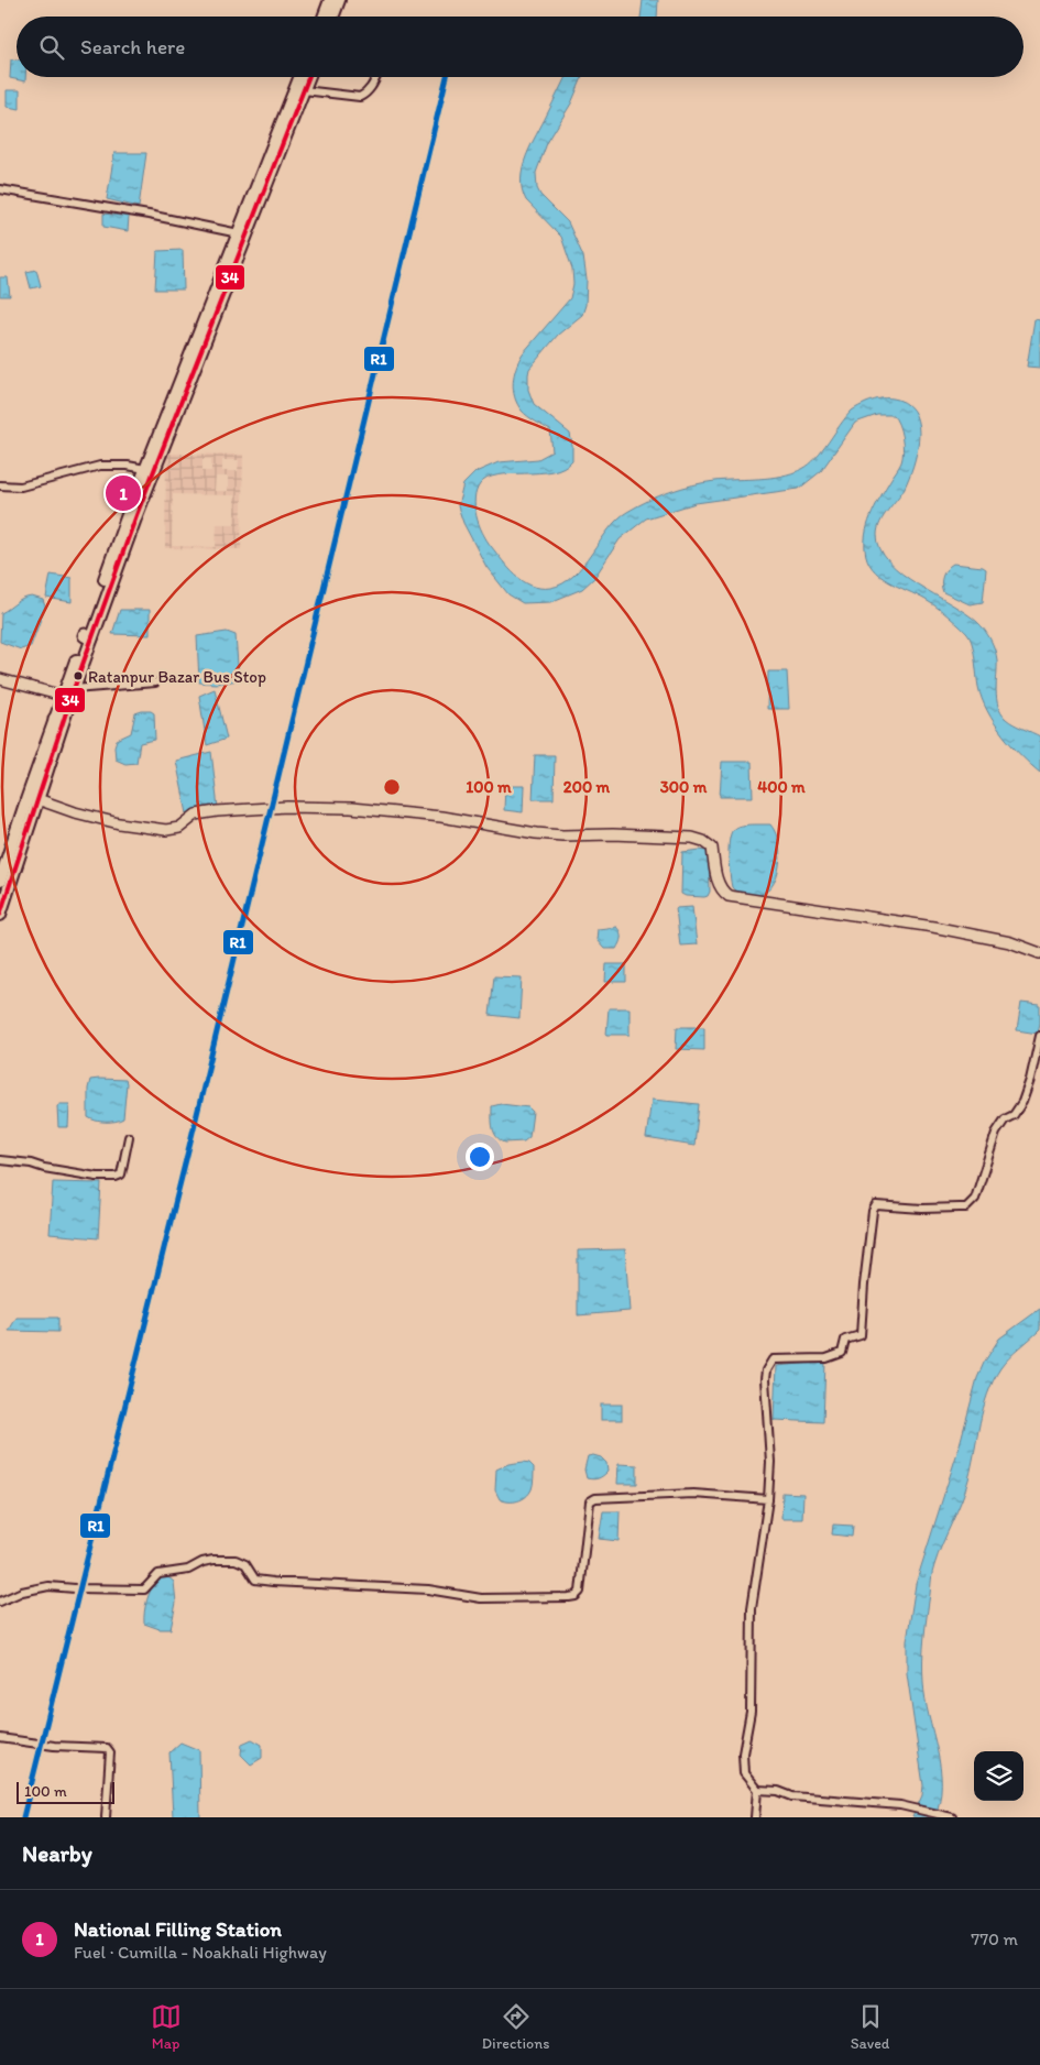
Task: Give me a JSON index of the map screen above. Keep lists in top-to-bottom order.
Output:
{
  "places": ["Ratanpur Bazar Bus Stop"],
  "lines": ["transit line R1", "transit line 34"],
  "scale_bar": "100 m",
  "page": {
    "search": "Search here",
    "pins": "1",
    "scale": "100 m",
    "heading": "Nearby",
    "list": [
      {
        "mark": "1",
        "name": "National Filling Station",
        "note": "Fuel · Cumilla - Noakhali Highway",
        "value": "770 m"
      }
    ],
    "nav": ["Map", "Directions", "Saved"]
  },
  "rings": [
    "100 m",
    "200 m",
    "300 m",
    "400 m"
  ]
}
